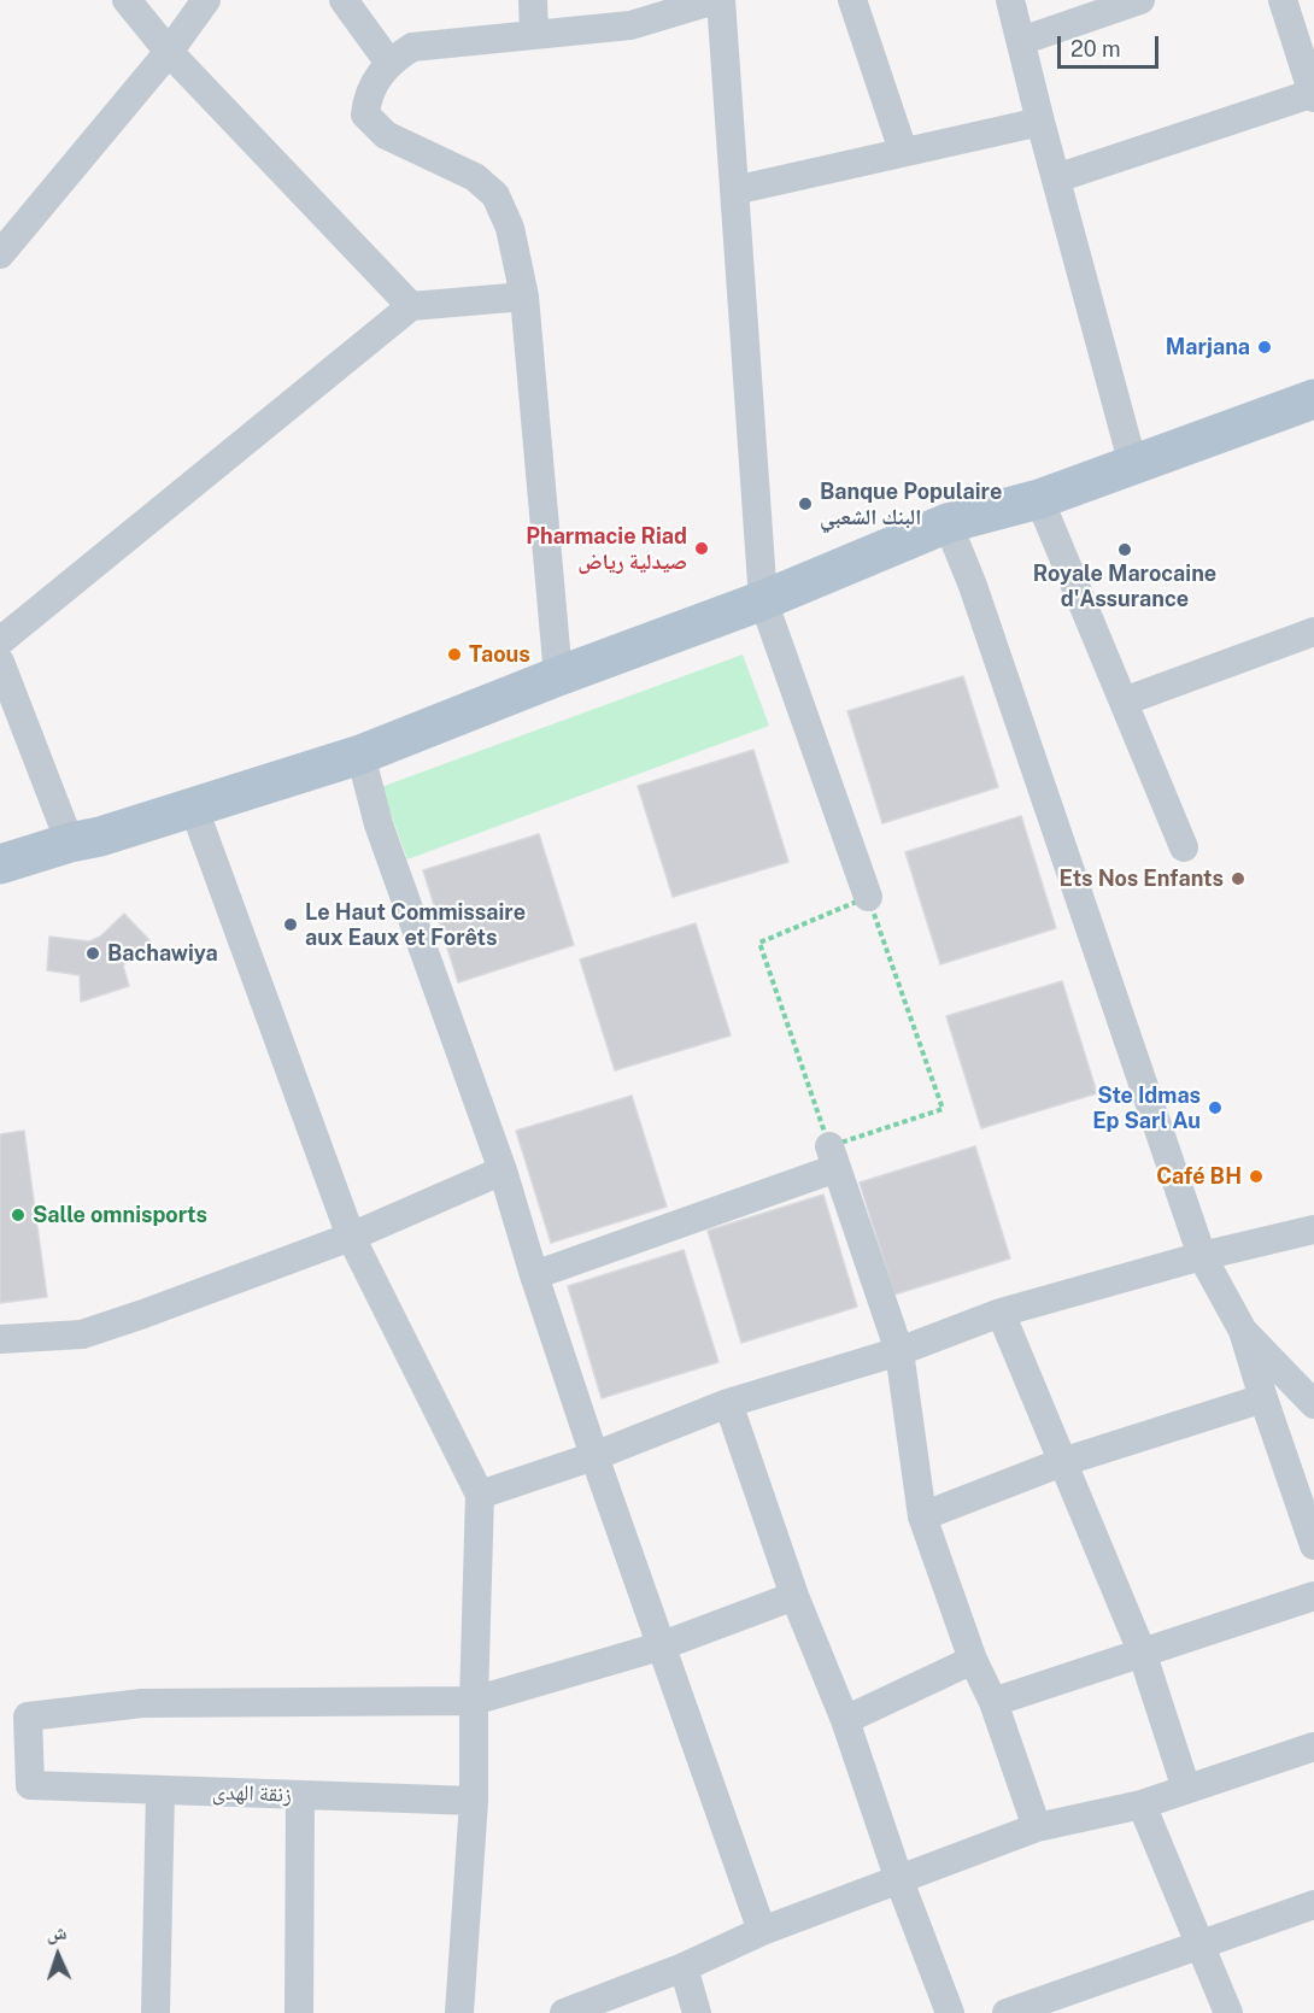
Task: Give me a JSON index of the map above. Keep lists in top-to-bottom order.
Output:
{
  "streets": {
    "street": ["زنقة الهدى"]
  },
  "places": [
    "Marjana",
    "Banque Populaire البنك الشعبي",
    "Pharmacie Riad صيدلية رياض",
    "Royale Marocaine d'Assurance",
    "Taous",
    "Ets Nos Enfants",
    "Le Haut Commissaire aux Eaux et Forêts",
    "Bachawiya",
    "Ste Idmas Ep Sarl Au",
    "Café BH",
    "Salle omnisports"
  ],
  "scale_bar": "20 m",
  "north": "top"
}
